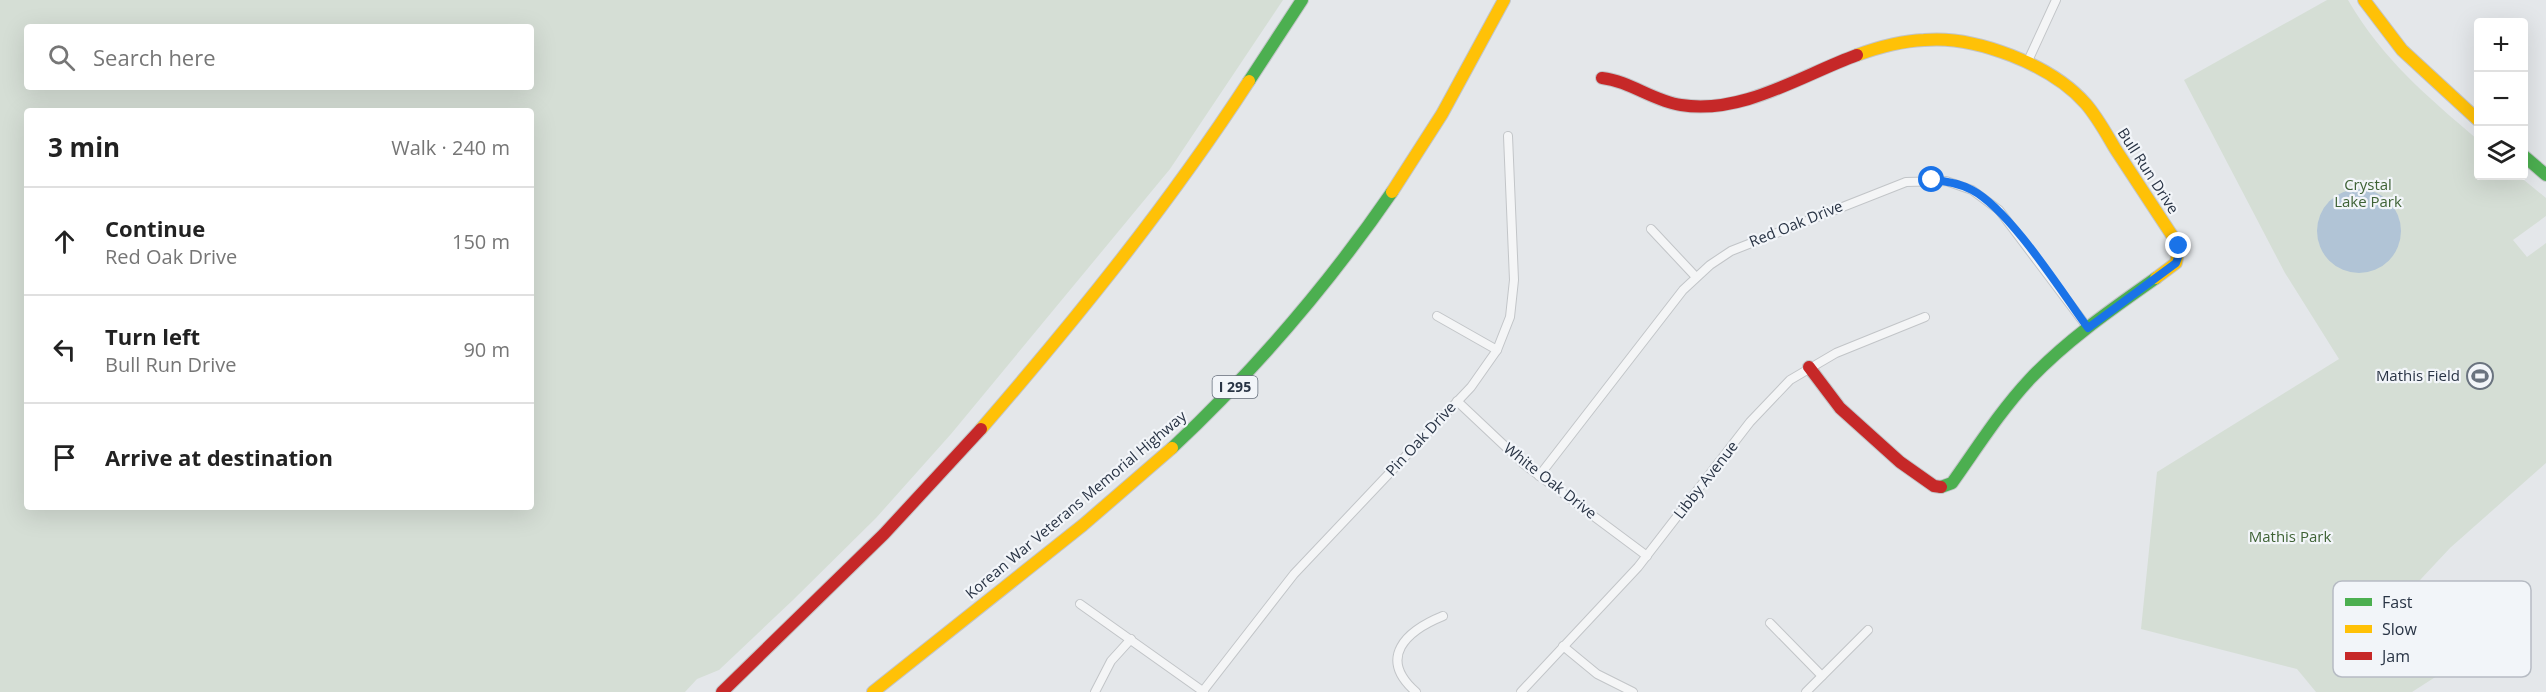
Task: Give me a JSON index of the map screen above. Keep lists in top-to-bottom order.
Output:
{
  "streets": {
    "main road": ["Bull Run Drive", "I 295", "Korean War Veterans Memorial Highway"],
    "street": [
      "Red Oak Drive",
      "Pin Oak Drive",
      "Libby Avenue",
      "White Oak Drive"
    ]
  },
  "crossings": [
    ["Bull Run Drive", "Red Oak Drive"],
    ["Bull Run Drive", "Libby Avenue"],
    ["Red Oak Drive", "White Oak Drive"],
    ["Pin Oak Drive", "White Oak Drive"],
    ["Libby Avenue", "White Oak Drive"]
  ],
  "parks": ["Crystal Lake Park", "Mathis Park"],
  "places": {
    "sports": ["Mathis Field"]
  },
  "legend": ["Fast", "Slow", "Jam"],
  "page": {
    "map_buttons": ["+", "−"],
    "search": "Search here",
    "heading": ["3 min", "Walk · 240 m"],
    "list": [
      ["Continue", "Red Oak Drive", "150 m"],
      ["Turn left", "Bull Run Drive", "90 m"],
      "Arrive at destination"
    ]
  }
}
